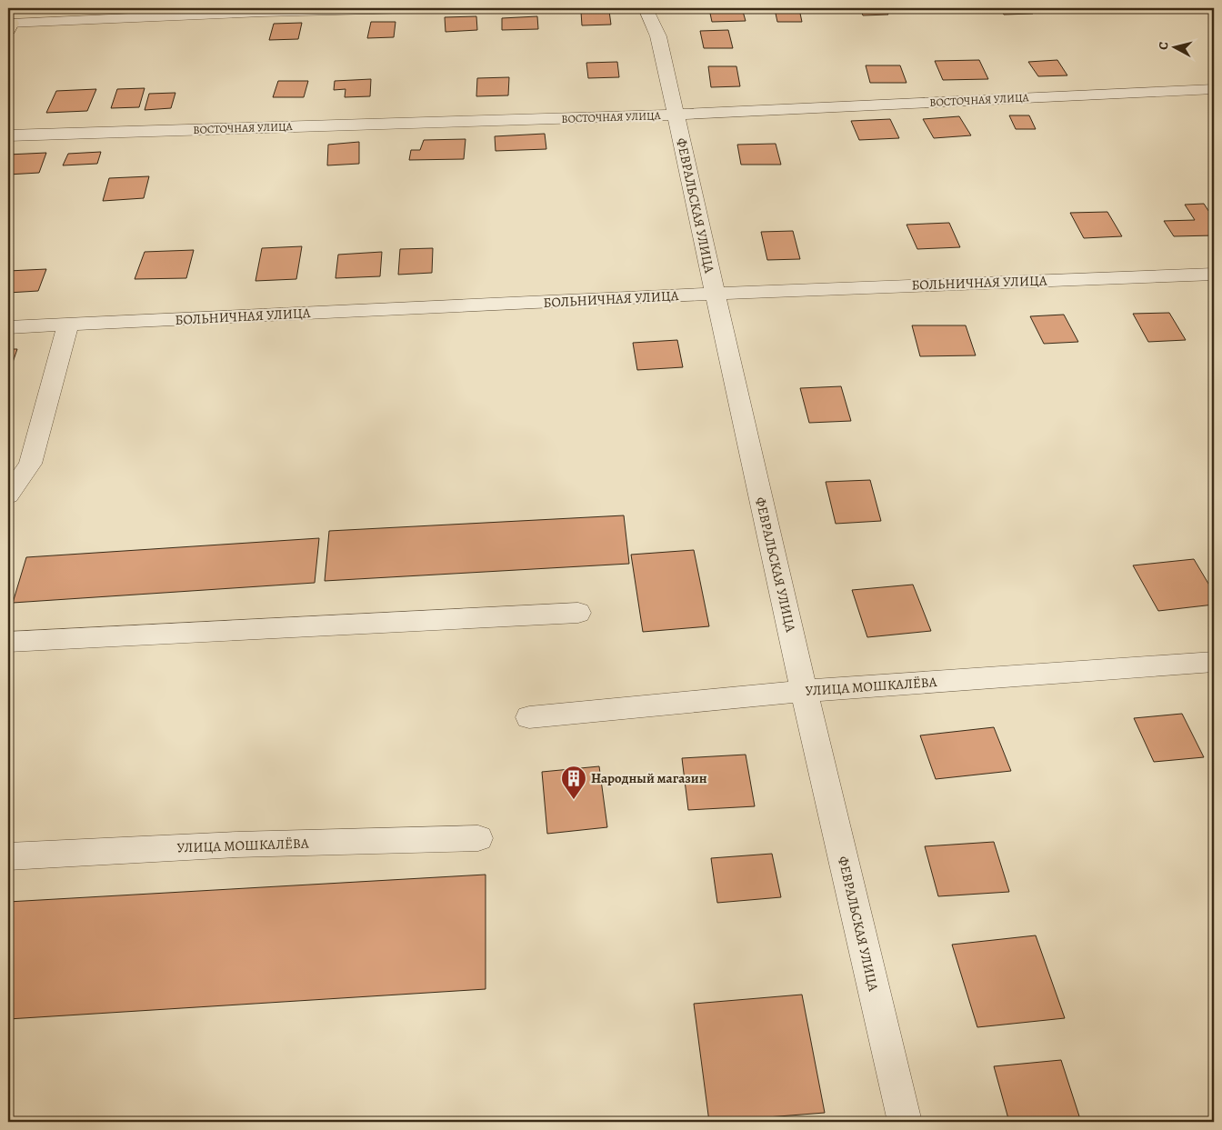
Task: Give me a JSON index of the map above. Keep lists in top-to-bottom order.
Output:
{
  "streets": {
    "street": [
      "ВОСТОЧНАЯ УЛИЦА",
      "ФЕВРАЛЬСКАЯ УЛИЦА",
      "БОЛЬНИЧНАЯ УЛИЦА",
      "УЛИЦА МОШКАЛЁВА"
    ]
  },
  "crossings": [
    ["ВОСТОЧНАЯ УЛИЦА", "ФЕВРАЛЬСКАЯ УЛИЦА"],
    ["ФЕВРАЛЬСКАЯ УЛИЦА", "БОЛЬНИЧНАЯ УЛИЦА"],
    ["ФЕВРАЛЬСКАЯ УЛИЦА", "УЛИЦА МОШКАЛЁВА"]
  ],
  "places": {
    "building": ["Народный магазин"]
  },
  "north": "left"
}
